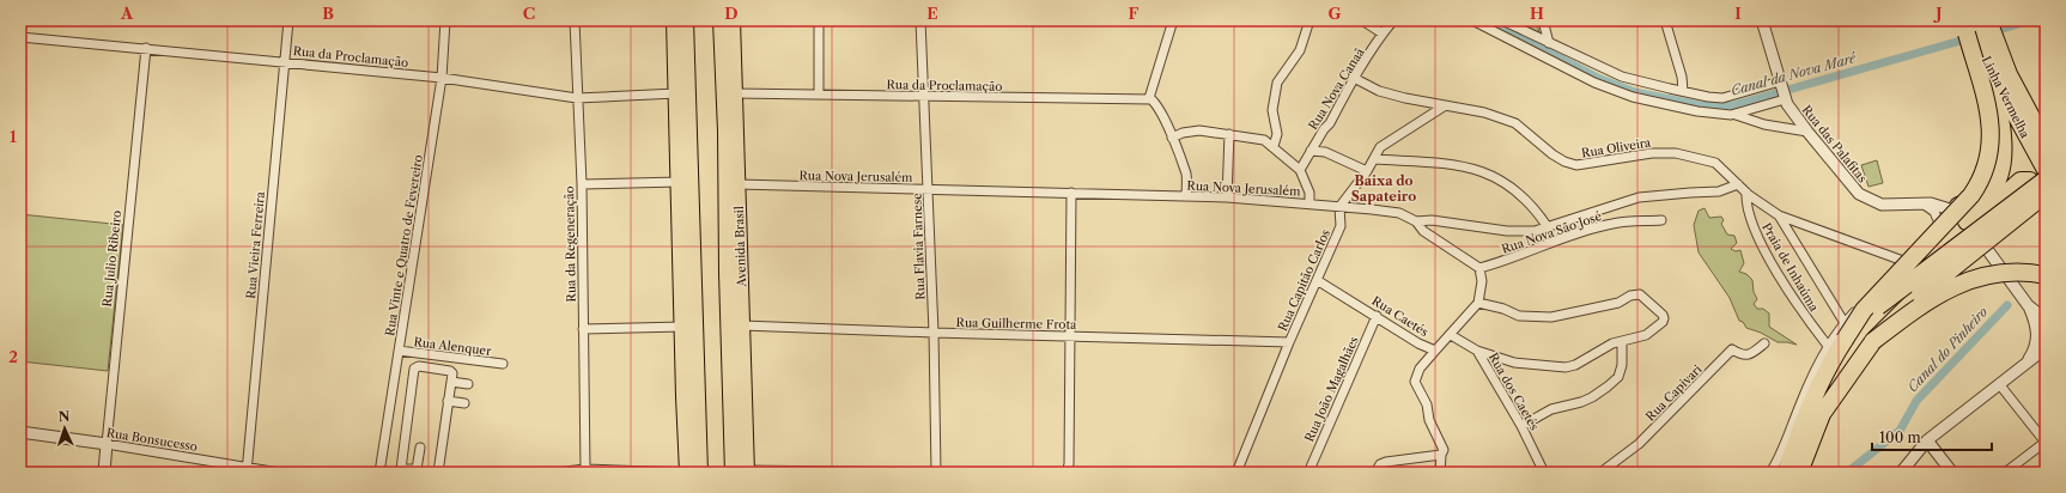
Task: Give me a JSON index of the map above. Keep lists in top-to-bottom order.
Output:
{
  "streets": {
    "highway": ["Linha Vermelha", "Avenida Brasil"],
    "street": [
      "Rua da Proclamação",
      "Rua Nova Canaã",
      "Rua das Palafitas",
      "Rua Oliveira",
      "Rua Nova Jerusalém",
      "Rua Nova São José",
      "Rua da Regeneração",
      "Rua Vieira Ferreira",
      "Rua Vinte e Quatro de Fevereiro",
      "Rua Flavia Farnese",
      "Rua Julio Ribeiro",
      "Praia de Inhaúma",
      "Rua Capitão Carlos",
      "Rua Caetés",
      "Rua Guilherme Frota",
      "Rua Alenquer",
      "Rua João Magalhães",
      "Rua dos Caetés",
      "Rua Capivari",
      "Rua Bonsucesso"
    ]
  },
  "crossings": [
    ["Rua da Proclamação", "Rua da Regeneração"],
    ["Rua da Proclamação", "Rua Vieira Ferreira"],
    ["Rua da Proclamação", "Rua Vinte e Quatro de Fevereiro"],
    ["Rua da Proclamação", "Avenida Brasil"],
    ["Rua da Proclamação", "Rua Flavia Farnese"],
    ["Rua da Proclamação", "Rua Julio Ribeiro"],
    ["Rua Nova Canaã", "Rua Oliveira"],
    ["Rua Oliveira", "Rua Nova Jerusalém"],
    ["Rua Oliveira", "Praia de Inhaúma"],
    ["Rua Nova Jerusalém", "Avenida Brasil"],
    ["Rua Nova Jerusalém", "Rua Flavia Farnese"],
    ["Rua Nova Jerusalém", "Rua Capitão Carlos"],
    ["Rua Vieira Ferreira", "Rua Bonsucesso"],
    ["Rua Vinte e Quatro de Fevereiro", "Rua Alenquer"],
    ["Avenida Brasil", "Rua Guilherme Frota"],
    ["Rua Flavia Farnese", "Rua Guilherme Frota"],
    ["Rua Julio Ribeiro", "Rua Bonsucesso"],
    ["Rua Capitão Carlos", "Rua Caetés"],
    ["Rua Capitão Carlos", "Rua Guilherme Frota"],
    ["Rua Caetés", "Rua João Magalhães"],
    ["Rua Caetés", "Rua dos Caetés"]
  ],
  "districts": ["Baixa do Sapateiro"],
  "water": ["Canal da Nova Maré", "Canal do Pinheiro"],
  "scale_bar": "100 m",
  "north": "top",
  "grid": {
    "columns": [
      "A",
      "B",
      "C",
      "D",
      "E",
      "F",
      "G",
      "H",
      "I",
      "J"
    ],
    "rows": ["1", "2"]
  }
}
